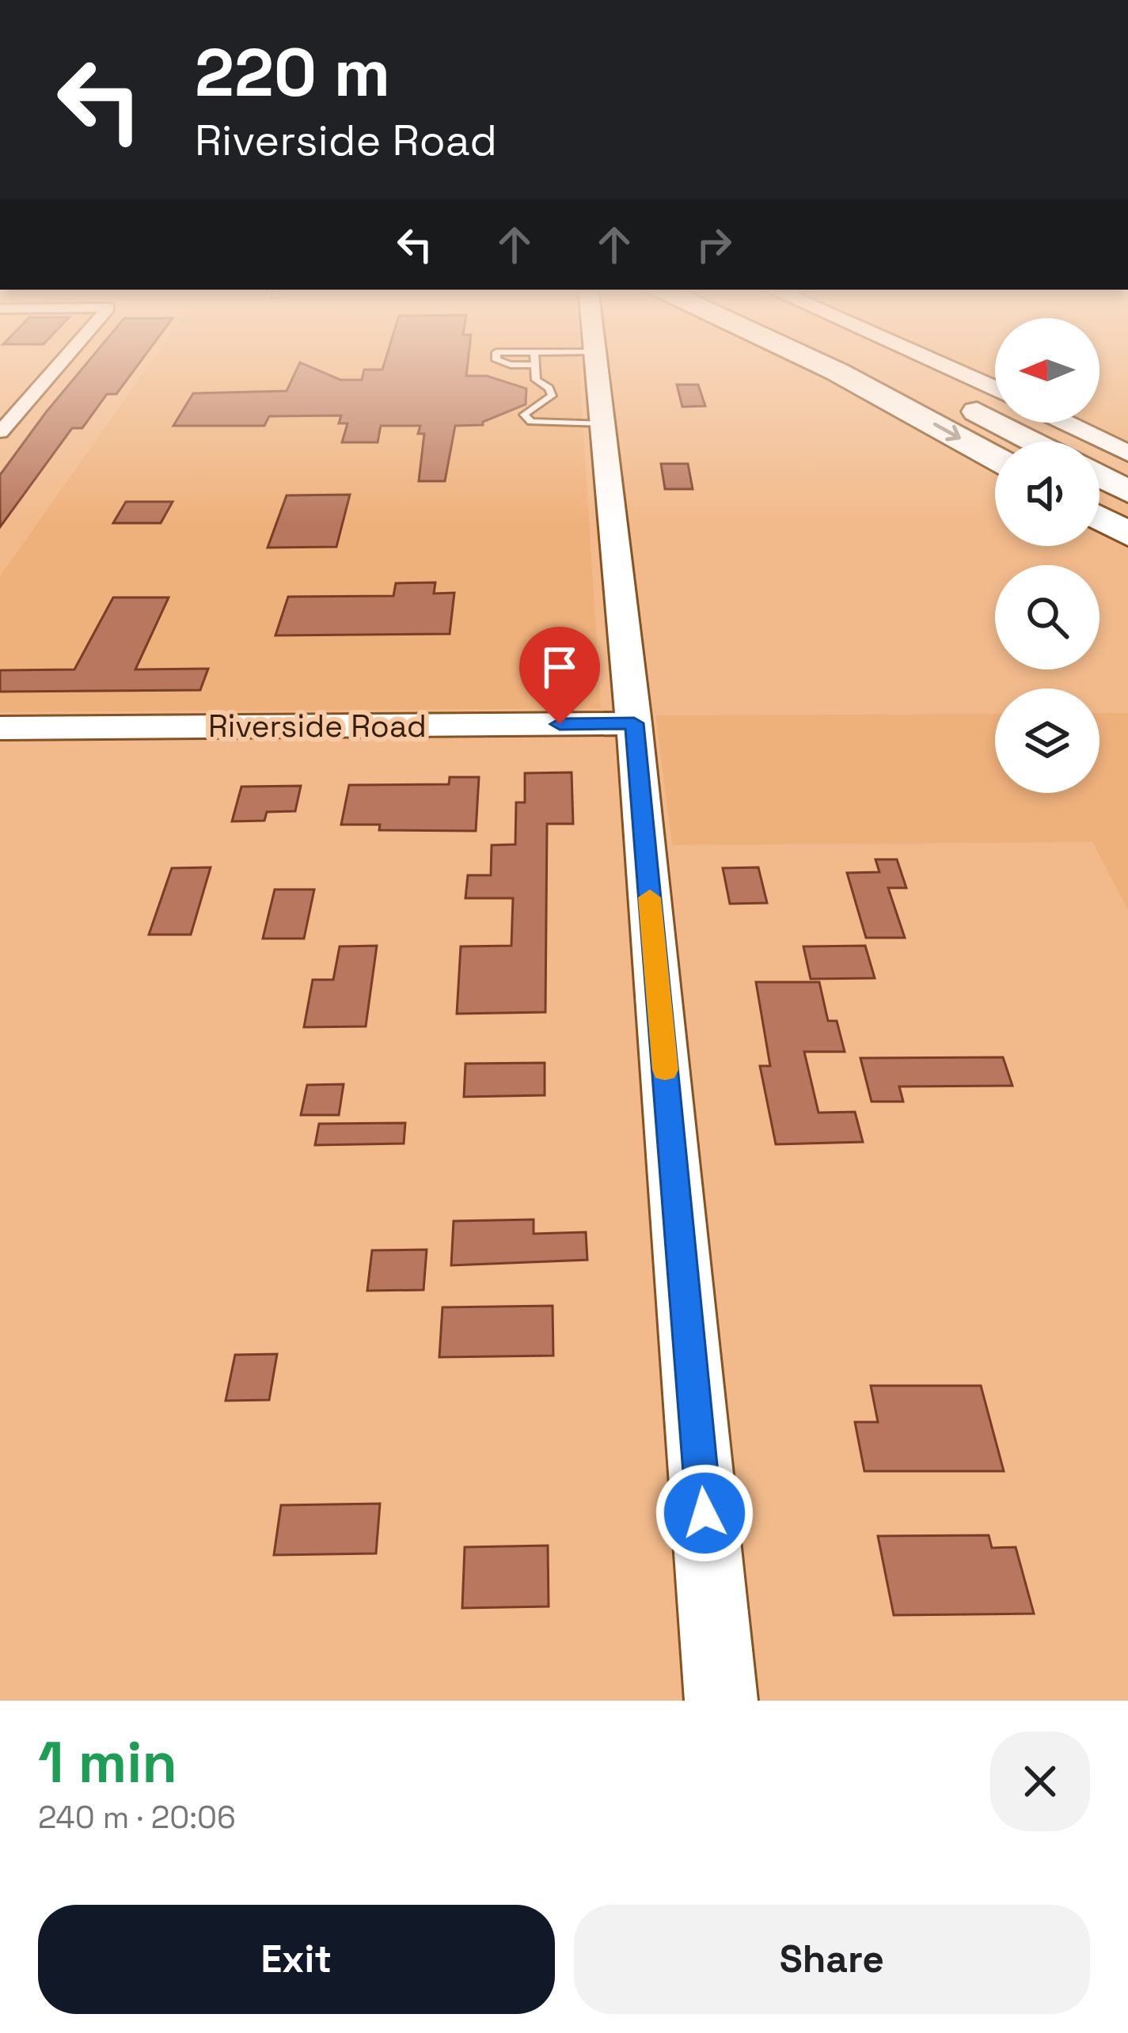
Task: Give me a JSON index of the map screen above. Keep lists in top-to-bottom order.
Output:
{
  "streets": {
    "main road": ["Riverside Road"]
  },
  "north": "left",
  "page": {
    "turn": ["220 m", "Riverside Road"],
    "heading": ["1 min", "240 m · 20:06"],
    "buttons": ["Exit", "Share"]
  }
}
